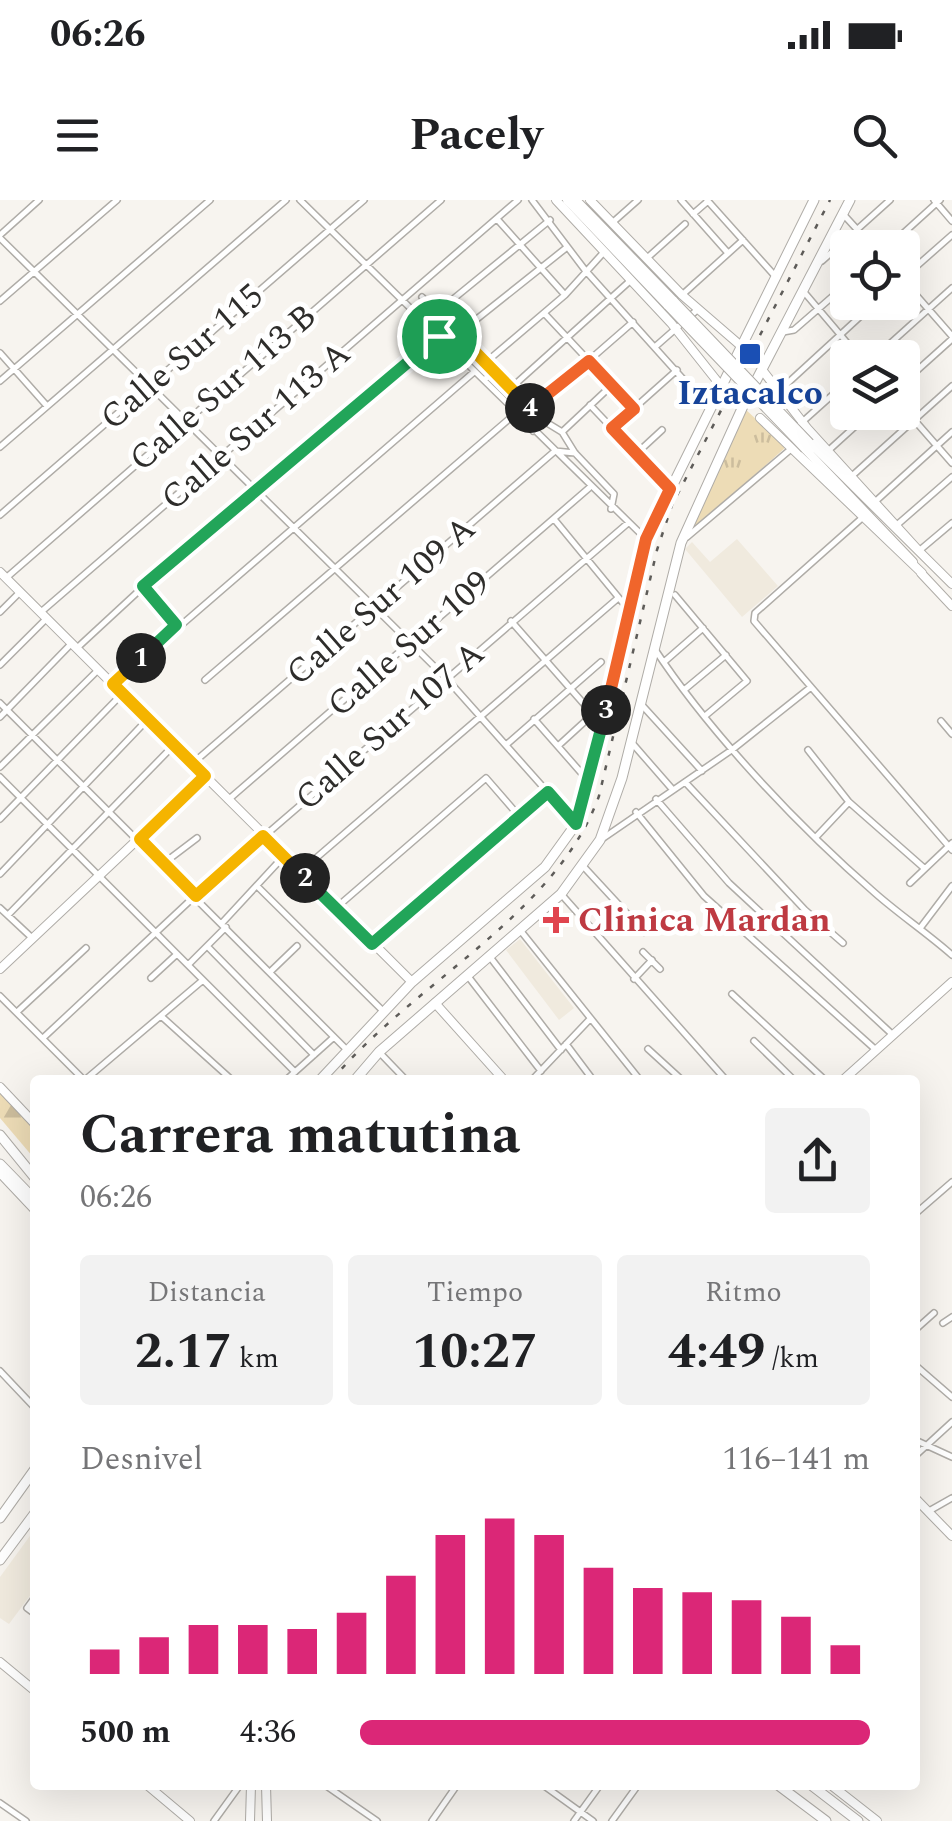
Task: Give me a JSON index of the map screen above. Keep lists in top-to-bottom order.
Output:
{
  "streets": {
    "street": [
      "Calle Sur 115",
      "Calle Sur 113 B",
      "Calle Sur 113 A",
      "Calle Sur 109 A",
      "Calle Sur 109",
      "Calle Sur 107 A"
    ]
  },
  "places": {
    "transit": ["Iztacalco"],
    "health": ["Clinica Mardan"]
  },
  "page": {
    "status": "06:26",
    "header": "Pacely",
    "pins": [
      "4",
      "1",
      "3",
      "2"
    ],
    "heading": ["Carrera matutina", "06:26"],
    "stats": [
      ["Distancia", "2.17 km"],
      ["Tiempo", "10:27"],
      ["Ritmo", "4:49 /km"]
    ],
    "chart": ["Desnivel", "116–141 m"],
    "list": [
      {
        "name": "500 m",
        "note": "4:36"
      }
    ]
  }
}
